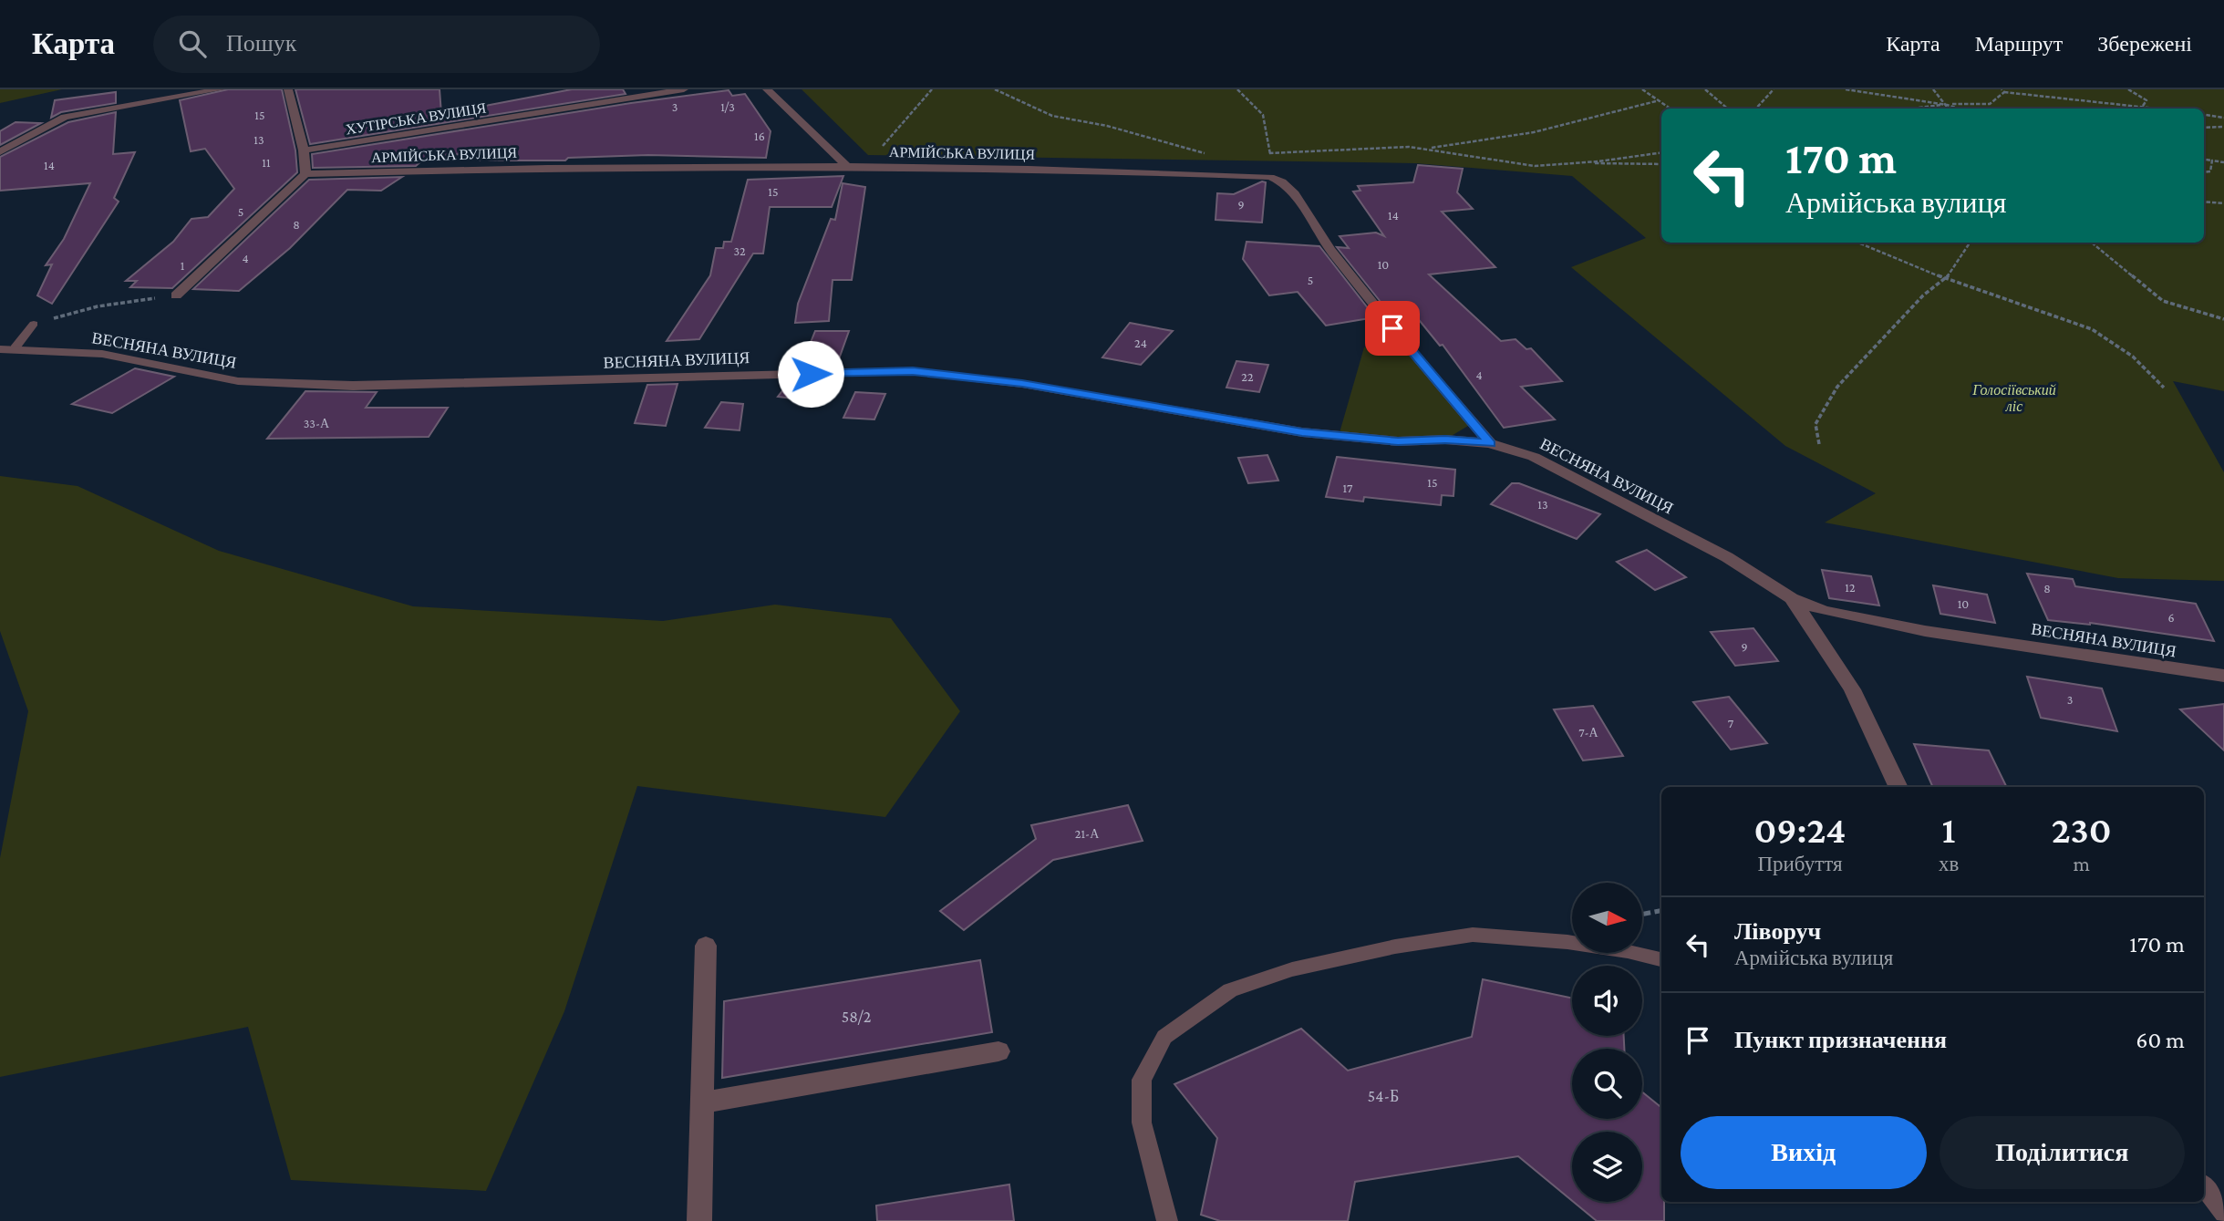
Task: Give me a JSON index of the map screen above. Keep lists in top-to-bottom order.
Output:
{
  "streets": {
    "street": ["ХУТІРСЬКА ВУЛИЦЯ", "АРМІЙСЬКА ВУЛИЦЯ", "ВЕСНЯНА ВУЛИЦЯ"]
  },
  "crossings": [
    ["АРМІЙСЬКА ВУЛИЦЯ", "ВЕСНЯНА ВУЛИЦЯ"]
  ],
  "parks": ["Голосіївський ліс"],
  "house_numbers": [
    "3",
    "1/3",
    "15",
    "16",
    "13",
    "11",
    "14",
    "15",
    "9",
    "5",
    "14",
    "8",
    "32",
    "4",
    "10",
    "1",
    "5",
    "24",
    "4",
    "22",
    "33-А",
    "15",
    "17",
    "13",
    "12",
    "8",
    "10",
    "6",
    "9",
    "3",
    "7",
    "7-А",
    "21-А",
    "58/2",
    "54-Б"
  ],
  "north": "right",
  "page": {
    "header": "Карта",
    "search": "Пошук",
    "nav": ["Карта", "Маршрут", "Збережені"],
    "turn": ["170 m", "Армійська вулиця"],
    "eta": [
      "09:24",
      "Прибуття",
      "1",
      "хв",
      "230",
      "m"
    ],
    "list": [
      {
        "name": "Ліворуч",
        "note": "Армійська вулиця",
        "value": "170 m"
      },
      {
        "name": "Пункт призначення",
        "value": "60 m"
      }
    ],
    "buttons": ["Вихід", "Поділитися"]
  }
}
